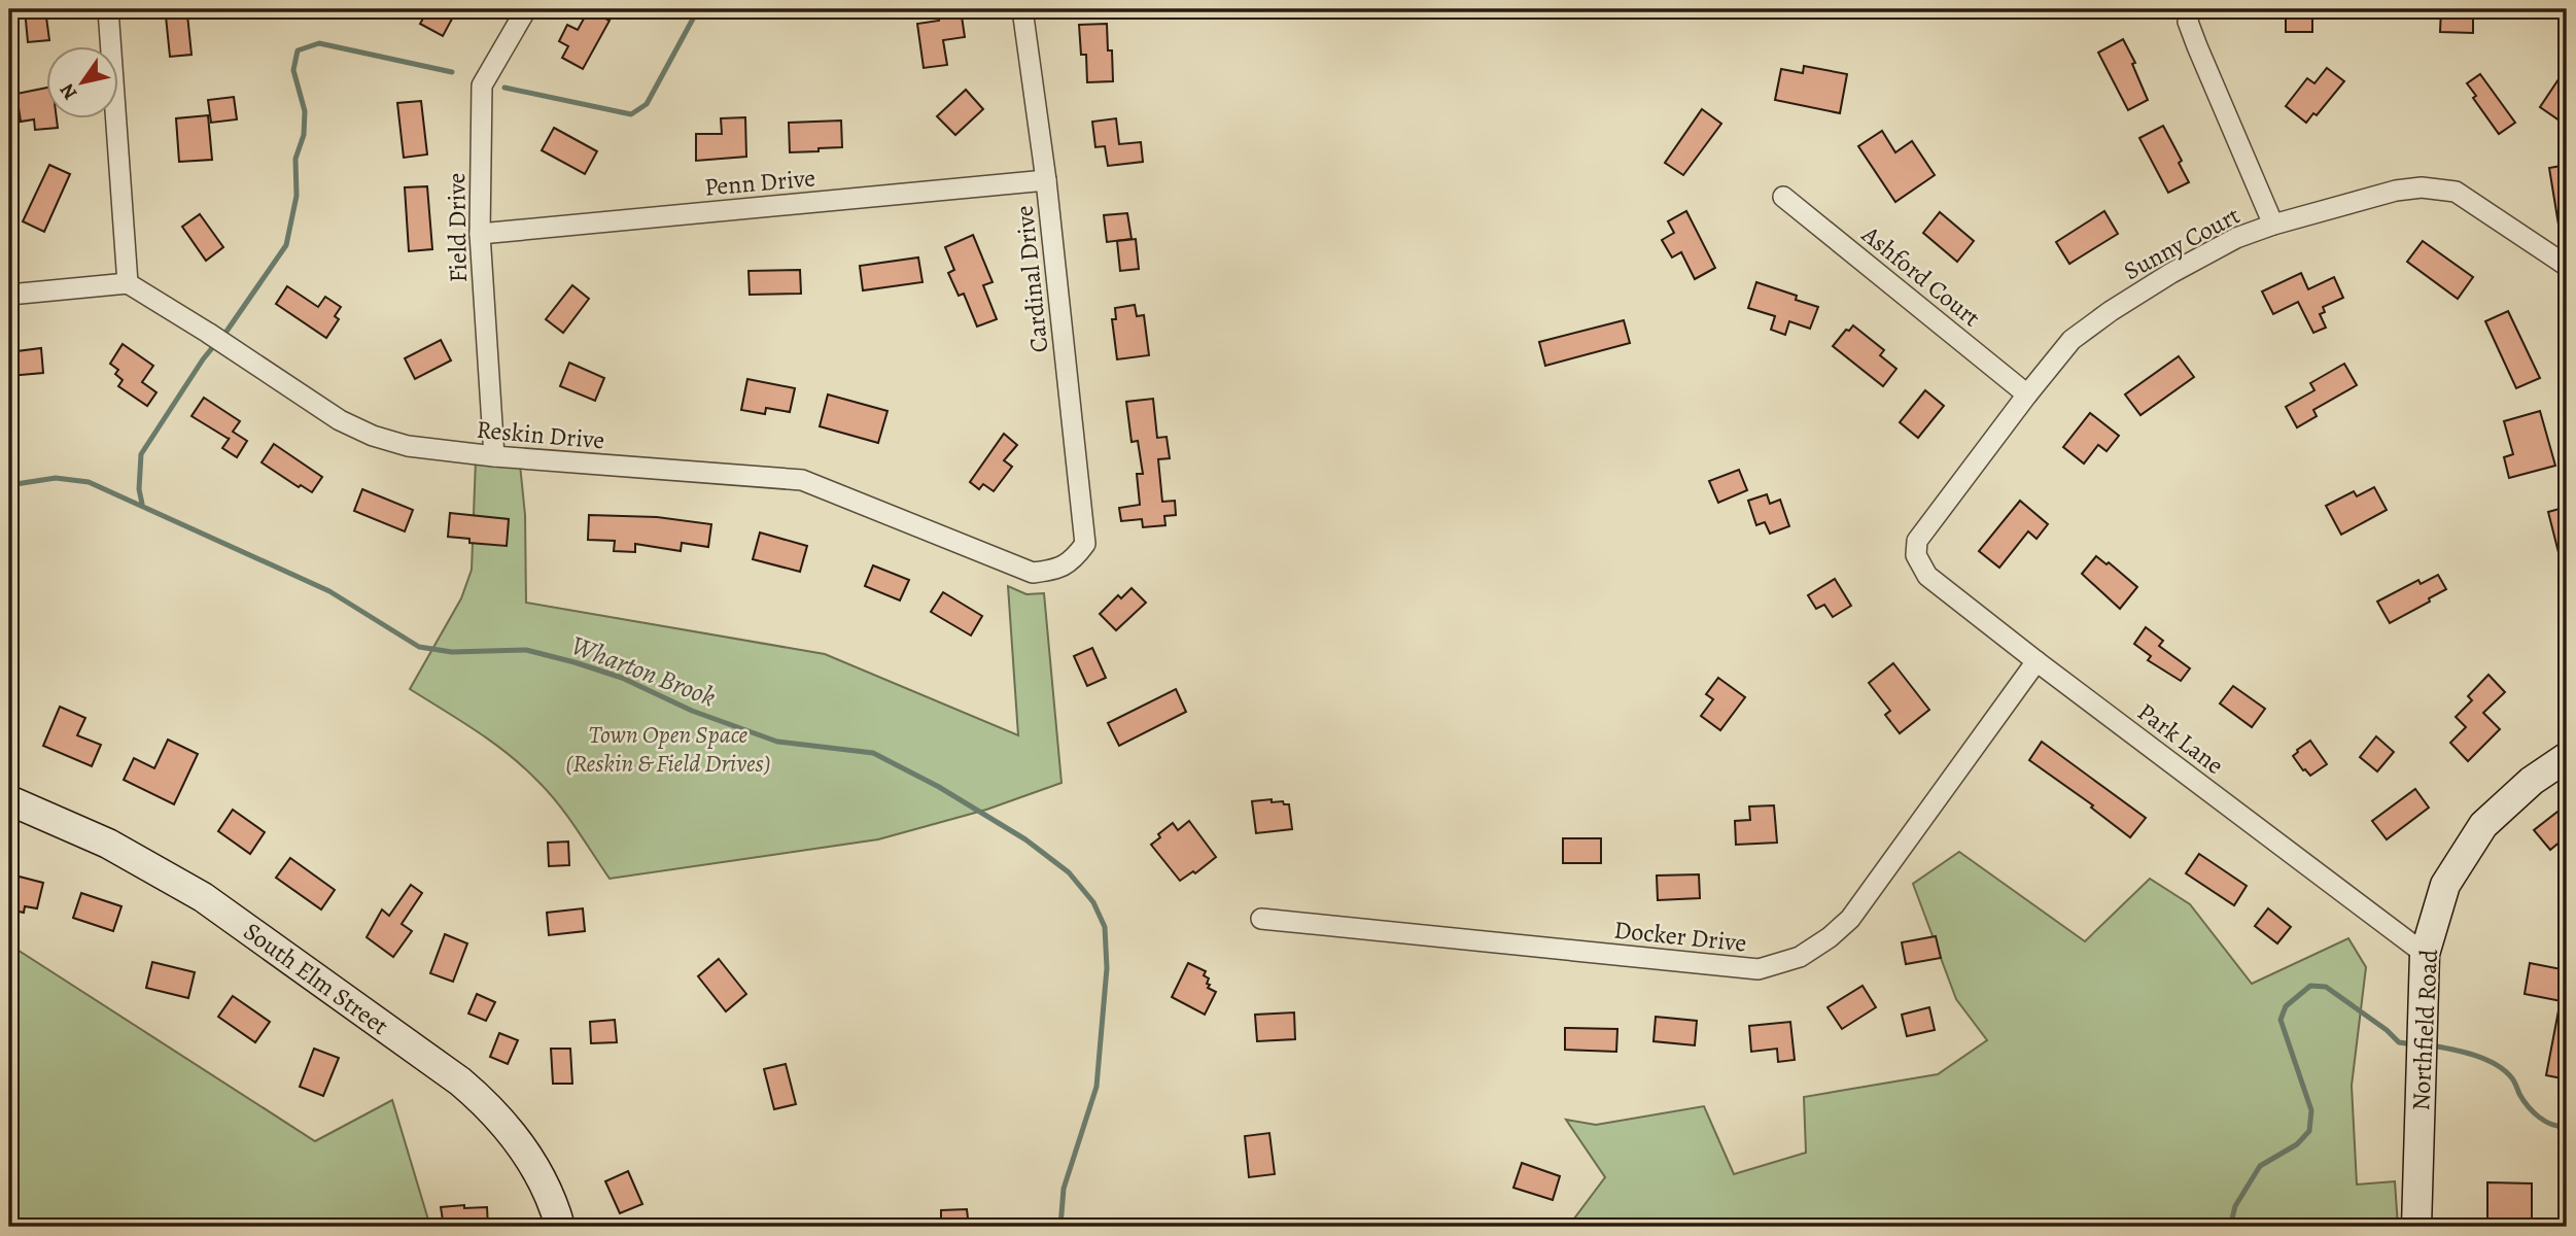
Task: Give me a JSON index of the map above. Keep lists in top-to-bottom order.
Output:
{
  "streets": {
    "main road": ["South Elm Street", "Northfield Road"],
    "street": [
      "Penn Drive",
      "Field Drive",
      "Sunny Court",
      "Ashford Court",
      "Cardinal Drive",
      "Reskin Drive",
      "Park Lane",
      "Docker Drive"
    ]
  },
  "crossings": [
    ["Penn Drive", "Field Drive"],
    ["Penn Drive", "Cardinal Drive"],
    ["Field Drive", "Reskin Drive"],
    ["Sunny Court", "Ashford Court"],
    ["Sunny Court", "Park Lane"],
    ["Cardinal Drive", "Reskin Drive"],
    ["Park Lane", "Docker Drive"],
    ["Park Lane", "Northfield Road"]
  ],
  "water": ["Wharton Brook"],
  "parks": ["Town Open Space (Reskin & Field Drives)"],
  "north": "bottom left"
}
